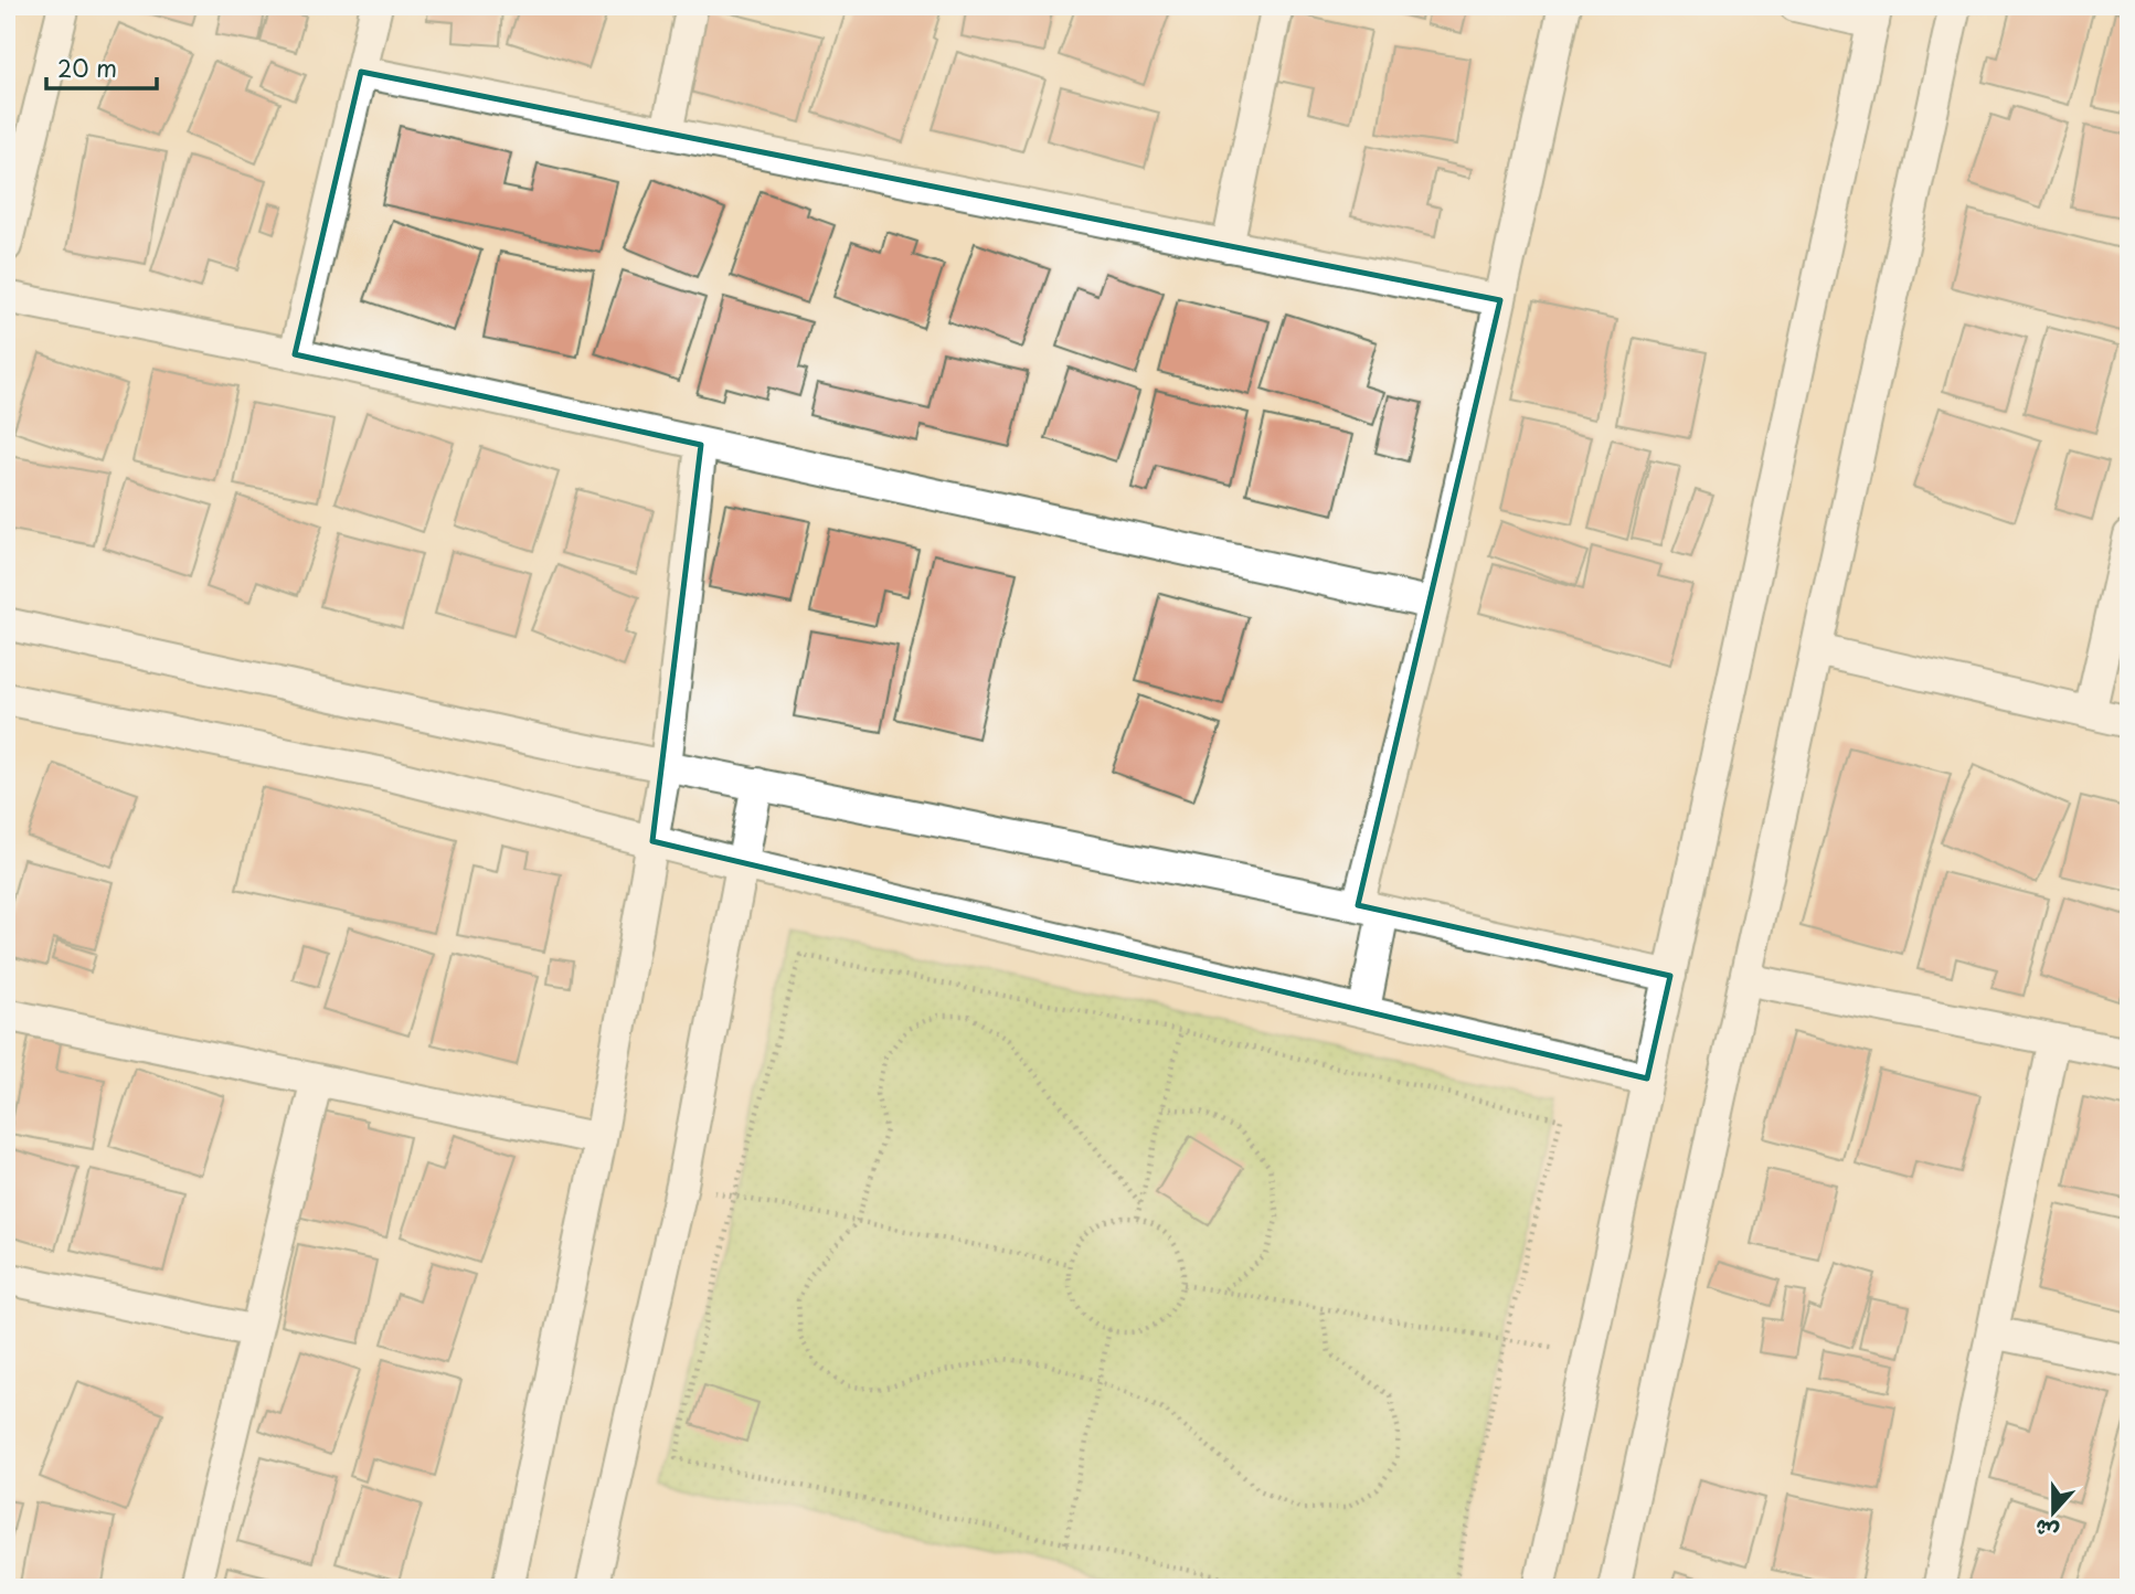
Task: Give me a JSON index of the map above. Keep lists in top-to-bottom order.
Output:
{
  "scale_bar": "20 m",
  "north": "bottom"
}
